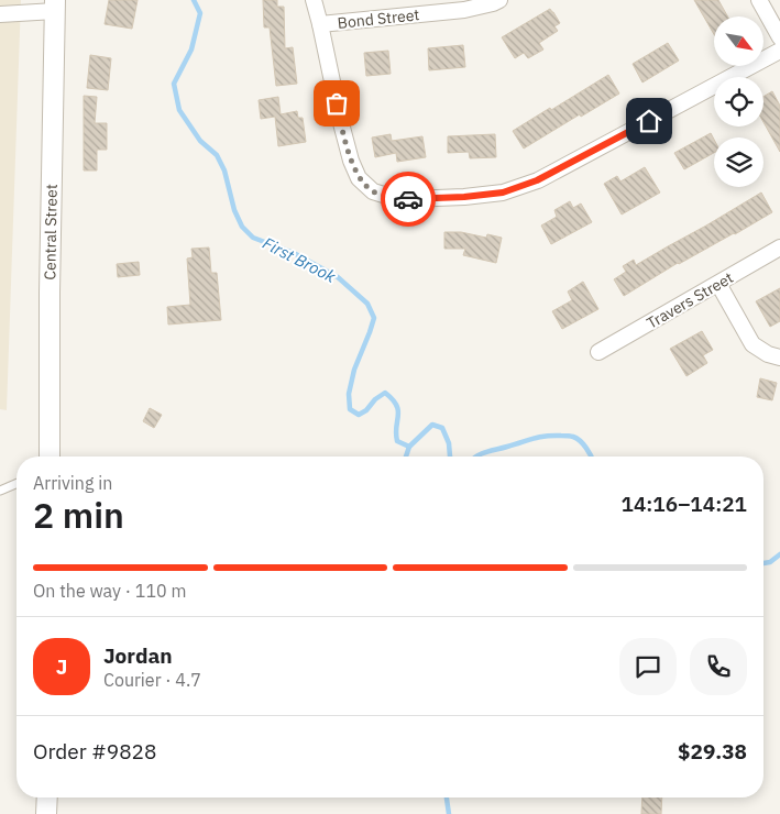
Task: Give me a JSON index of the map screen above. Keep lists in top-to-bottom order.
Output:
{
  "streets": {
    "street": ["Bond Street", "Central Street", "Travers Street"]
  },
  "water": ["First Brook"],
  "north": "bottom right",
  "page": {
    "heading": ["2 min", "Arriving in", "14:16–14:21"],
    "panel": [
      "Jordan",
      "Courier · 4.7",
      "Order #9828",
      "$29.38"
    ],
    "bar": "On the way · 110 m",
    "round": "J"
  }
}
